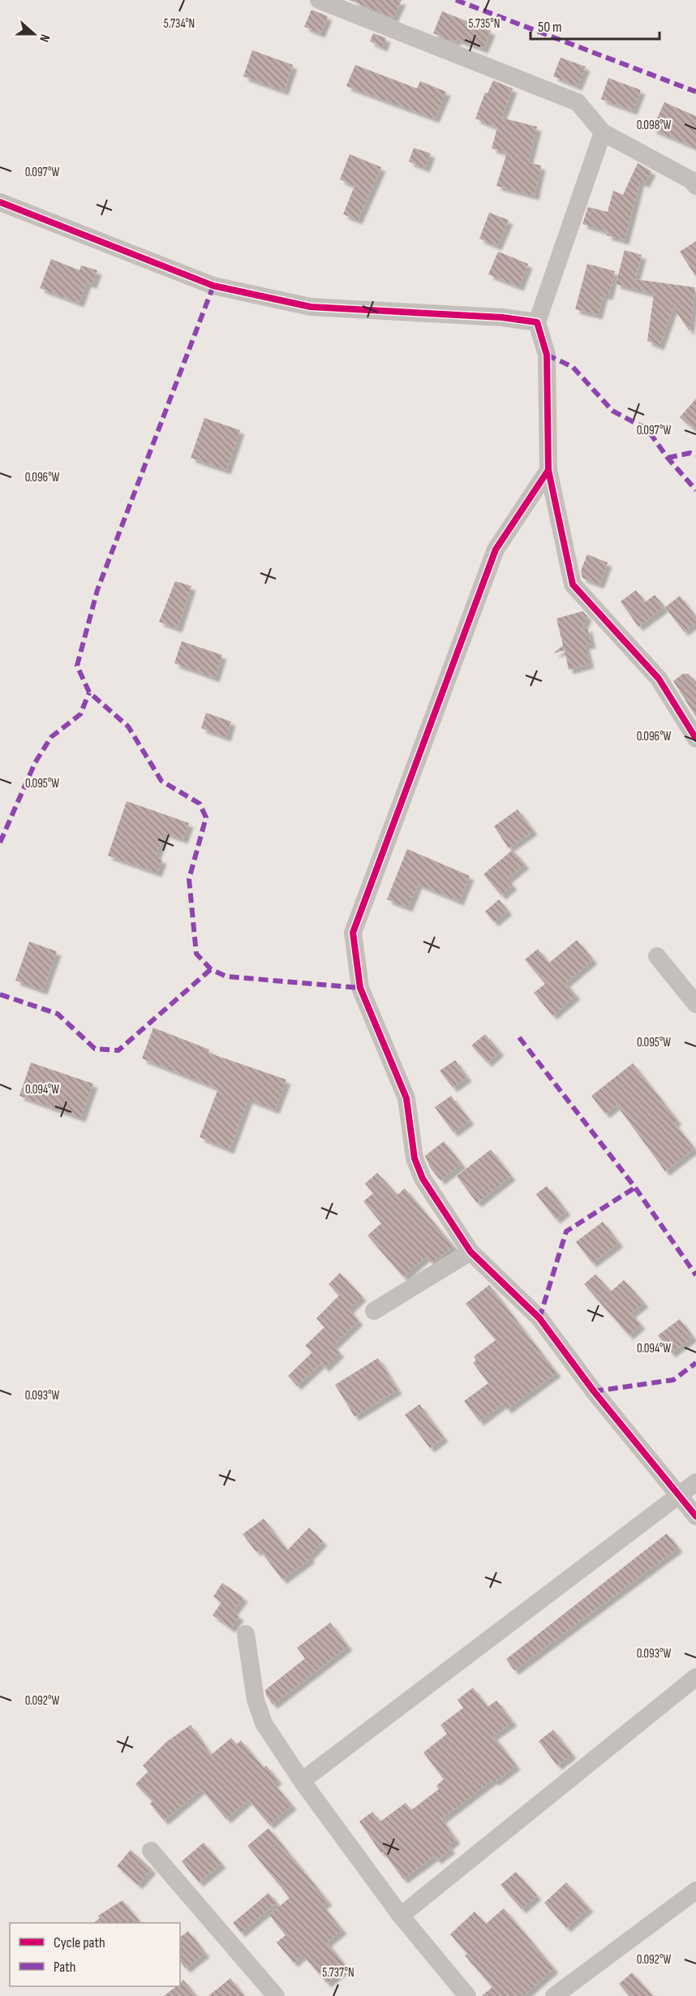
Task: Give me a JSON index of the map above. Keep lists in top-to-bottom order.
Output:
{
  "legend": ["Cycle path", "Path"],
  "scale_bar": "50 m",
  "north": "right",
  "coordinates": [
    "5.734°N",
    "5.735°N",
    "0.098°W",
    "0.097°W",
    "0.096°W",
    "0.095°W",
    "0.094°W",
    "0.093°W",
    "0.092°W",
    "5.737°N"
  ]
}
